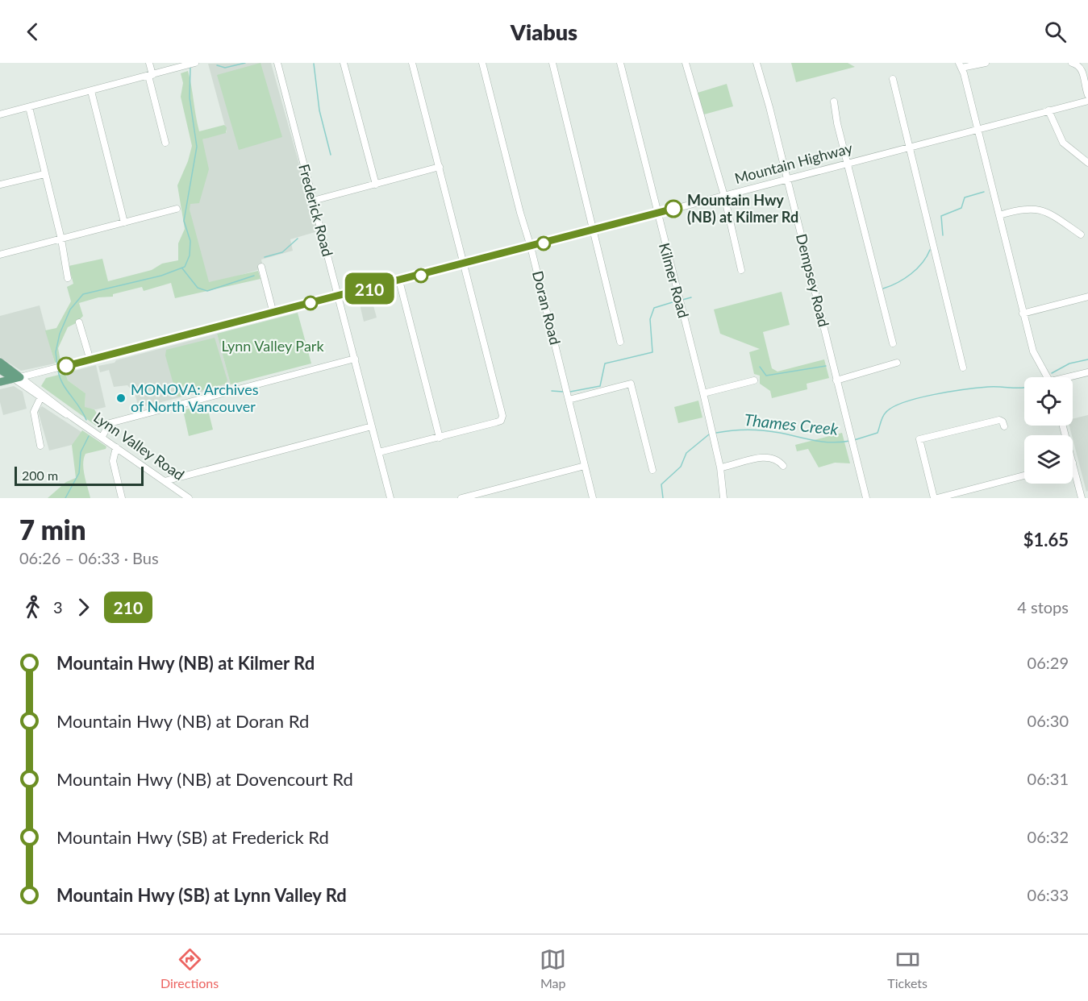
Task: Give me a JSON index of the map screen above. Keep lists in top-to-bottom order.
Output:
{
  "streets": {
    "main road": ["Mountain Highway", "Lynn Valley Road"],
    "street": [
      "Frederick Road",
      "Kilmer Road",
      "Dempsey Road",
      "Doran Road"
    ]
  },
  "crossings": [
    ["Mountain Highway", "Frederick Road"],
    ["Mountain Highway", "Kilmer Road"],
    ["Mountain Highway", "Dempsey Road"],
    ["Mountain Highway", "Doran Road"],
    ["Mountain Highway", "Lynn Valley Road"]
  ],
  "water": ["Thames Creek"],
  "parks": ["Lynn Valley Park"],
  "places": ["Mountain Hwy (NB) at Kilmer Rd", "MONOVA: Archives of North Vancouver"],
  "lines": ["bus line 210"],
  "scale_bar": "200 m",
  "page": {
    "header": "Viabus",
    "on_map": "210",
    "scale": "200 m",
    "heading": ["7 min", "06:26 – 06:33 · Bus", "$1.65"],
    "legs": ["3", "210", "4 stops"],
    "list": [
      {
        "name": "Mountain Hwy (NB) at Kilmer Rd",
        "value": "06:29"
      },
      {
        "name": "Mountain Hwy (NB) at Doran Rd",
        "value": "06:30"
      },
      {
        "name": "Mountain Hwy (NB) at Dovencourt Rd",
        "value": "06:31"
      },
      {
        "name": "Mountain Hwy (SB) at Frederick Rd",
        "value": "06:32"
      },
      {
        "name": "Mountain Hwy (SB) at Lynn Valley Rd",
        "value": "06:33"
      }
    ],
    "tabs": ["Directions", "Map", "Tickets"]
  }
}
